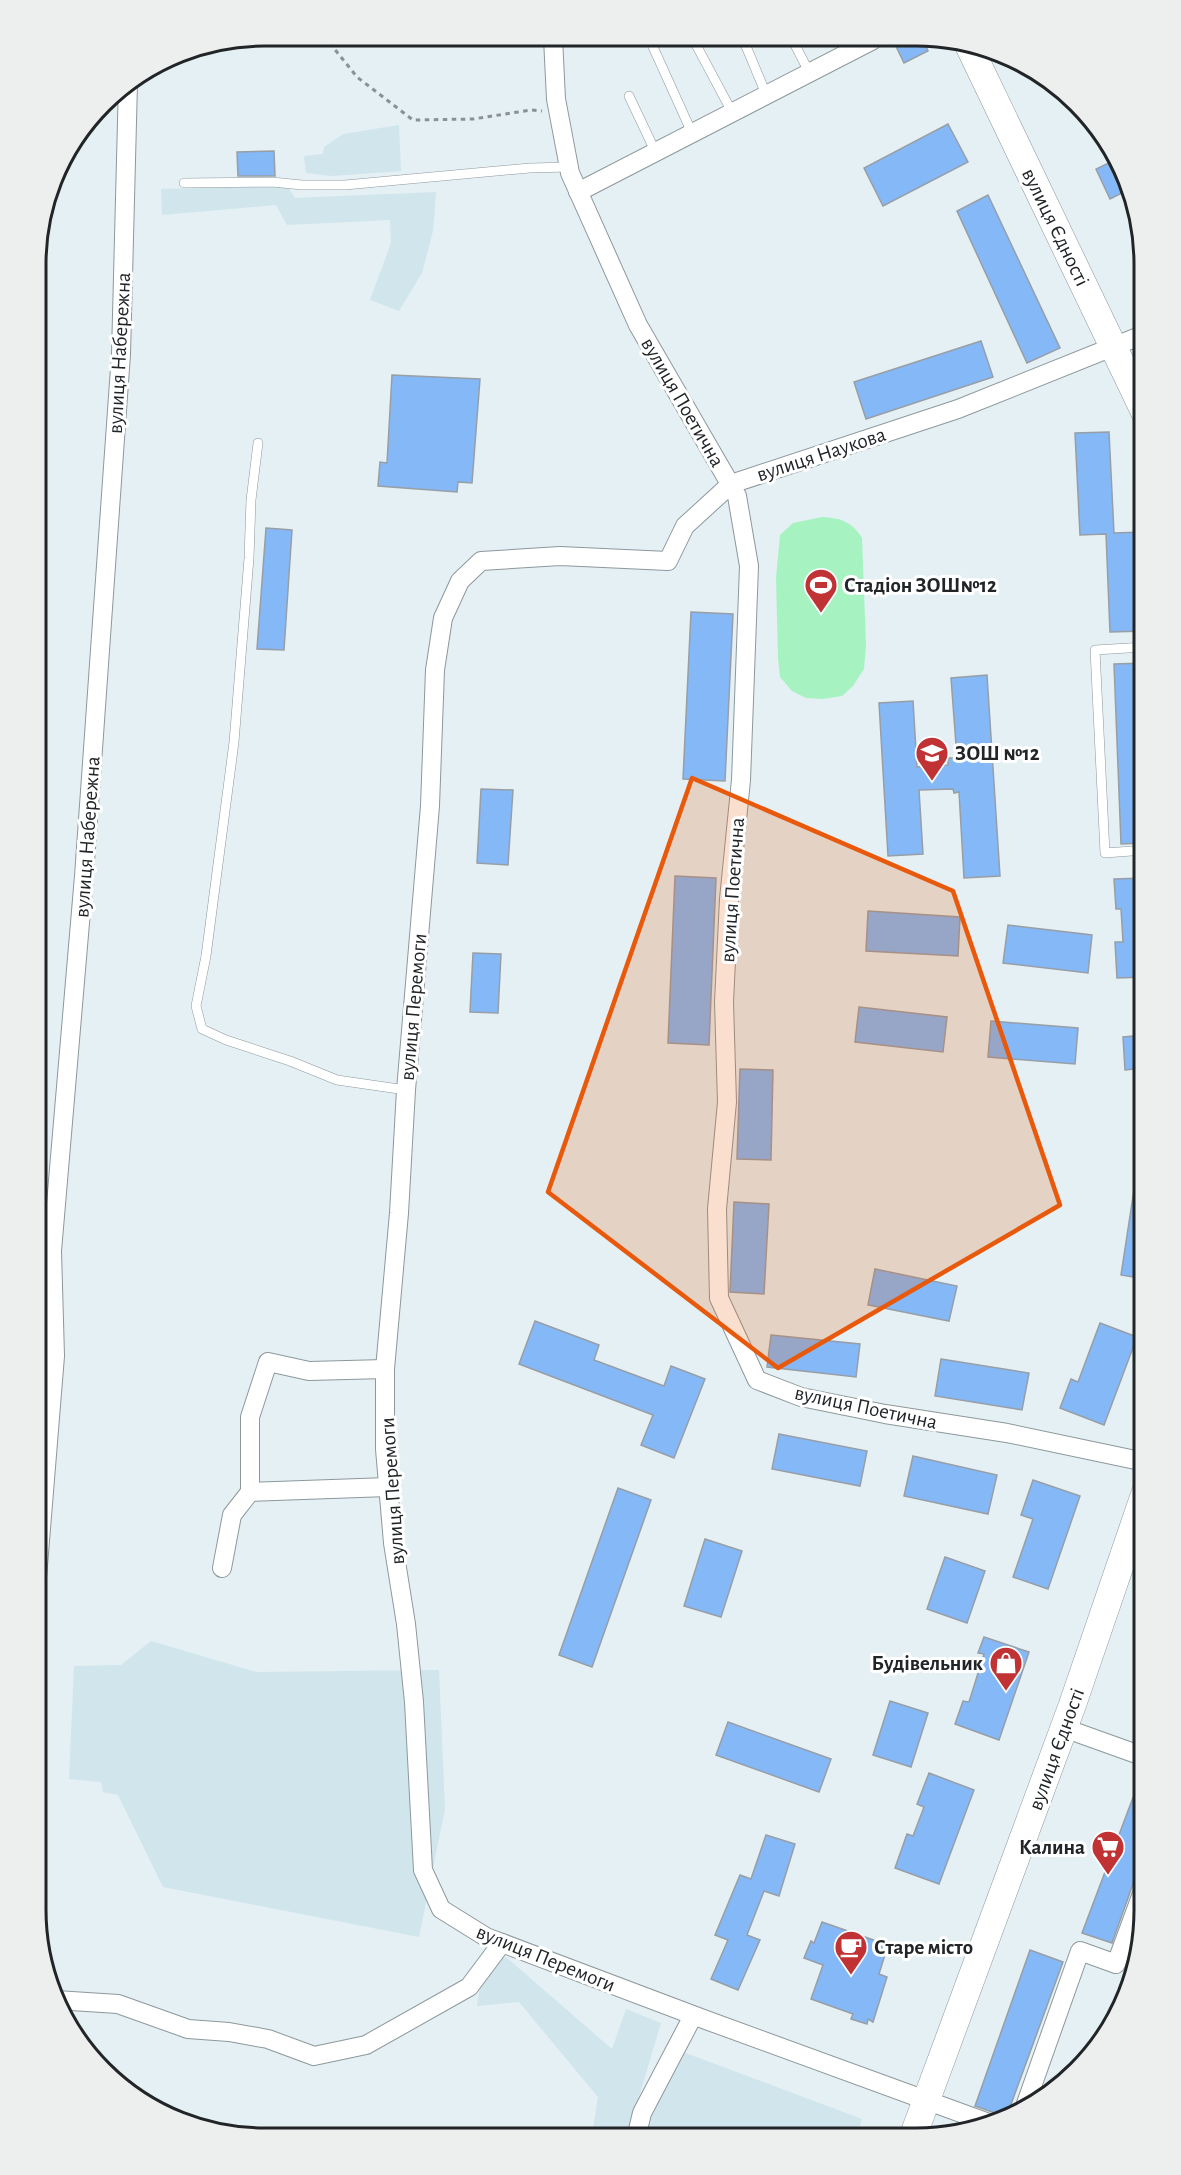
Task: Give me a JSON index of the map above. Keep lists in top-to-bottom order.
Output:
{
  "streets": {
    "street": [
      "вулиця Єдності",
      "вулиця Набережна",
      "вулиця Поетична",
      "вулиця Наукова",
      "вулиця Перемоги"
    ]
  },
  "crossings": [
    ["вулиця Єдності", "вулиця Наукова"],
    ["вулиця Єдності", "вулиця Перемоги"],
    ["вулиця Поетична", "вулиця Наукова"],
    ["вулиця Наукова", "вулиця Перемоги"]
  ],
  "places": {
    "sports": ["Стадіон ЗОШ№12"],
    "school or university": ["ЗОШ №12"],
    "shop": ["Будівельник"],
    "supermarket": ["Калина"],
    "cafe": ["Старе місто"]
  }
}
